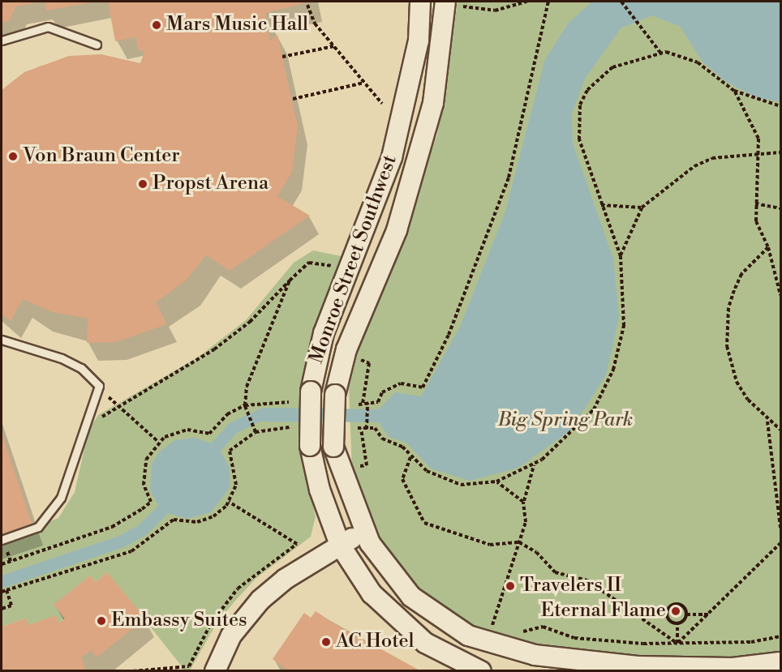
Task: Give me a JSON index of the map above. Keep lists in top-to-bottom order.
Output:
{
  "streets": {
    "street": ["Monroe Street Southwest"]
  },
  "parks": ["Big Spring Park"],
  "places": [
    "Mars Music Hall",
    "Von Braun Center",
    "Propst Arena",
    "Travelers II",
    "Eternal Flame",
    "Embassy Suites",
    "AC Hotel"
  ]
}
